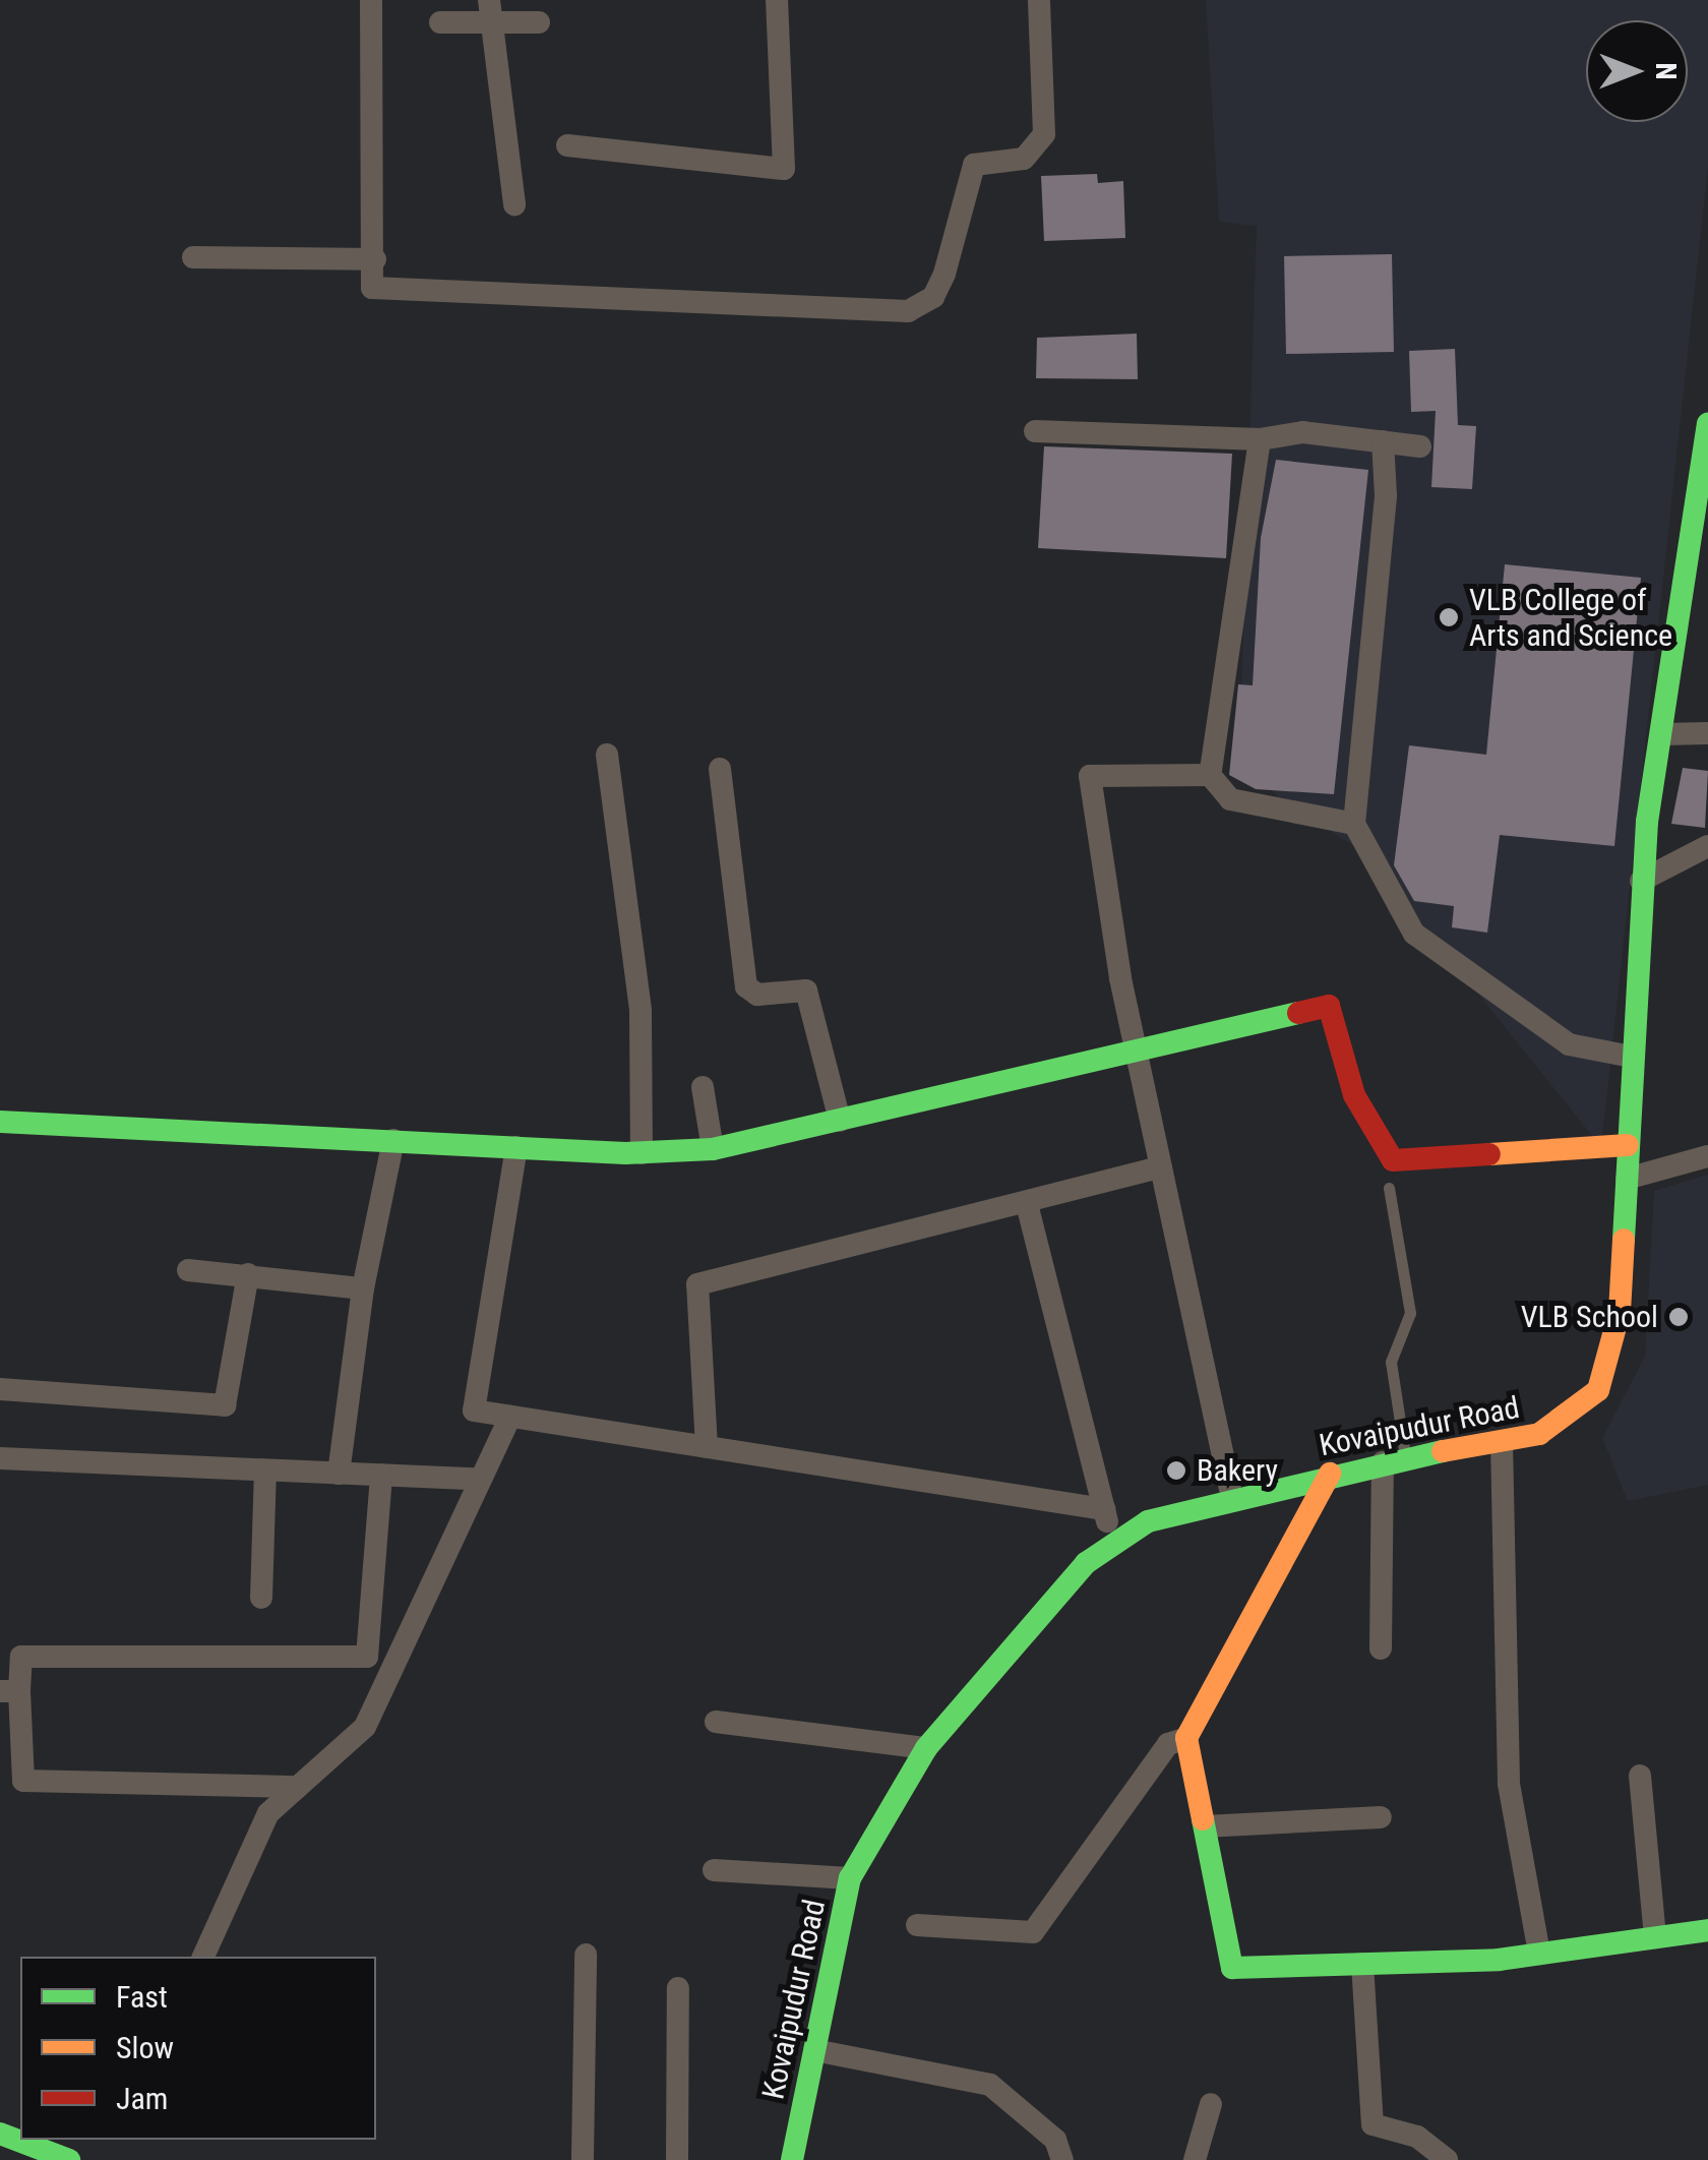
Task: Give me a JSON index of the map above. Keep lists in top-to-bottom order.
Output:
{
  "streets": {
    "street": ["Kovaipudur Road"]
  },
  "places": ["VLB College of Arts and Science", "VLB School", "Bakery"],
  "legend": ["Fast", "Slow", "Jam"],
  "north": "right"
}
